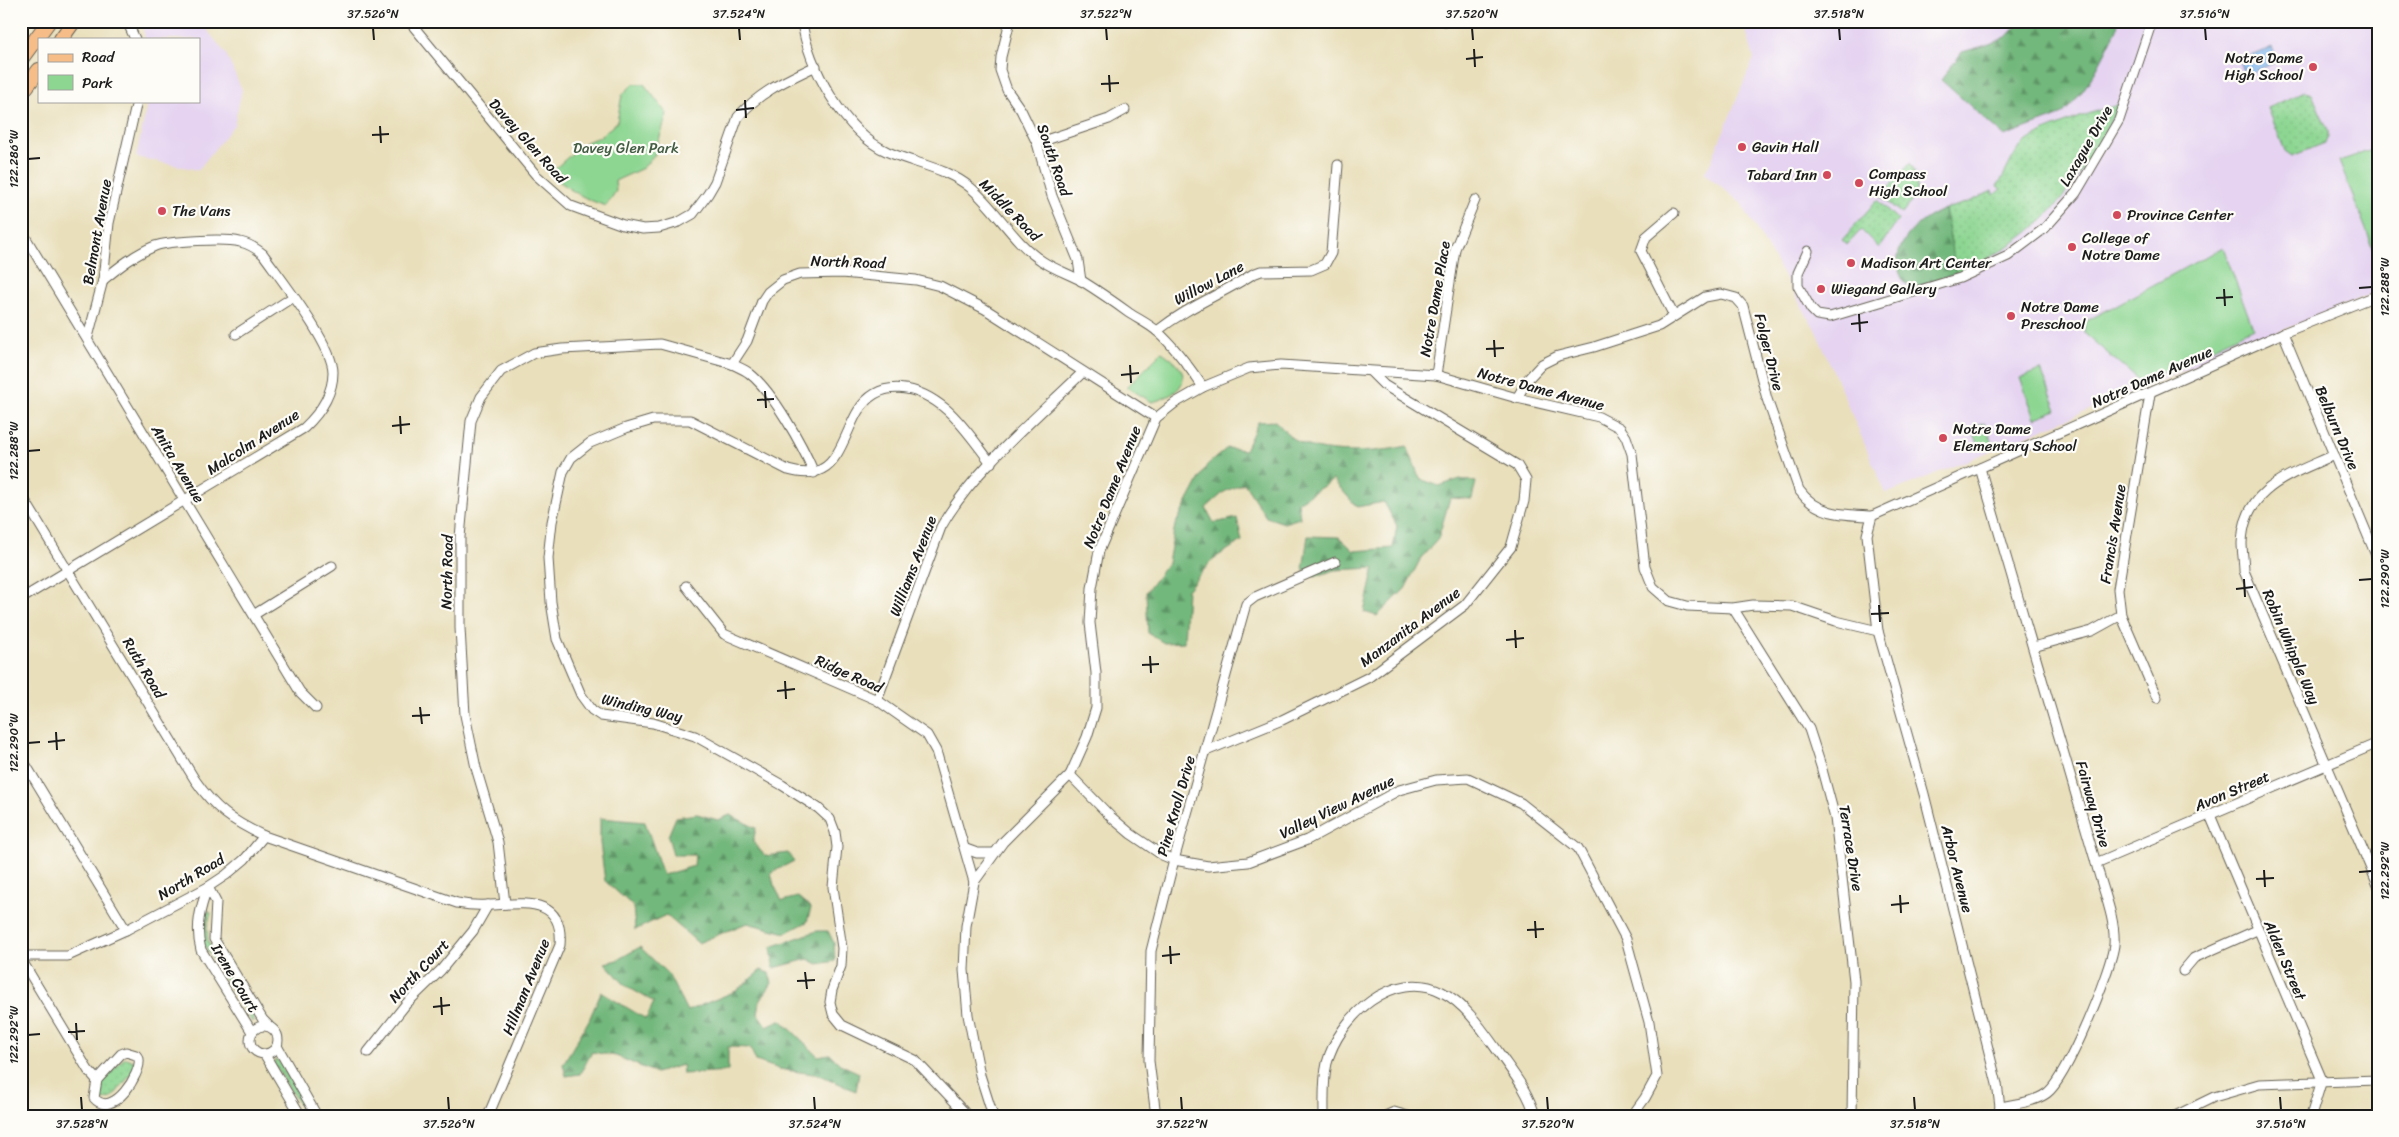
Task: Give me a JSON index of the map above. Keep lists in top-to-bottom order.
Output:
{
  "streets": {
    "street": [
      "Davey Glen Road",
      "Laxague Drive",
      "South Road",
      "Middle Road",
      "Belmont Avenue",
      "North Road",
      "Willow Lane",
      "Notre Dame Place",
      "Folger Drive",
      "Notre Dame Avenue",
      "Belburn Drive",
      "Malcolm Avenue",
      "Anita Avenue",
      "Francis Avenue",
      "Williams Avenue",
      "Manzanita Avenue",
      "Robin Whipple Way",
      "Ruth Road",
      "Ridge Road",
      "Winding Way",
      "Avon Street",
      "Fairway Drive",
      "Pine Knoll Drive",
      "Valley View Avenue",
      "Terrace Drive",
      "Arbor Avenue",
      "Alden Street",
      "North Court",
      "Irene Court",
      "Hillman Avenue"
    ]
  },
  "crossings": [
    ["Davey Glen Road", "Middle Road"],
    ["South Road", "Middle Road"],
    ["Middle Road", "Willow Lane"],
    ["Middle Road", "Notre Dame Avenue"],
    ["Belmont Avenue", "Malcolm Avenue"],
    ["Belmont Avenue", "Anita Avenue"],
    ["North Road", "Notre Dame Avenue"],
    ["North Road", "Williams Avenue"],
    ["North Road", "Ruth Road"],
    ["North Road", "Irene Court"],
    ["North Road", "Hillman Avenue"],
    ["Notre Dame Place", "Notre Dame Avenue"],
    ["Folger Drive", "Notre Dame Avenue"],
    ["Notre Dame Avenue", "Belburn Drive"],
    ["Notre Dame Avenue", "Francis Avenue"],
    ["Notre Dame Avenue", "Manzanita Avenue"],
    ["Notre Dame Avenue", "Ridge Road"],
    ["Notre Dame Avenue", "Fairway Drive"],
    ["Notre Dame Avenue", "Valley View Avenue"],
    ["Notre Dame Avenue", "Terrace Drive"],
    ["Notre Dame Avenue", "Arbor Avenue"],
    ["Belburn Drive", "Robin Whipple Way"],
    ["Malcolm Avenue", "Anita Avenue"],
    ["Malcolm Avenue", "Ruth Road"],
    ["Williams Avenue", "Ridge Road"],
    ["Manzanita Avenue", "Pine Knoll Drive"],
    ["Robin Whipple Way", "Avon Street"],
    ["Avon Street", "Fairway Drive"],
    ["Avon Street", "Alden Street"],
    ["Fairway Drive", "Arbor Avenue"],
    ["Pine Knoll Drive", "Valley View Avenue"]
  ],
  "parks": ["Davey Glen Park"],
  "places": [
    "Notre Dame High School",
    "Gavin Hall",
    "Tabard Inn",
    "Compass High School",
    "The Vans",
    "Province Center",
    "College of Notre Dame",
    "Madison Art Center",
    "Wiegand Gallery",
    "Notre Dame Preschool",
    "Notre Dame Elementary School"
  ],
  "legend": ["Road", "Park"],
  "coordinates": [
    "37.526°N",
    "37.524°N",
    "37.522°N",
    "37.520°N",
    "37.518°N",
    "37.516°N",
    "122.286°W",
    "122.288°W",
    "122.290°W",
    "122.292°W",
    "37.528°N"
  ]
}
